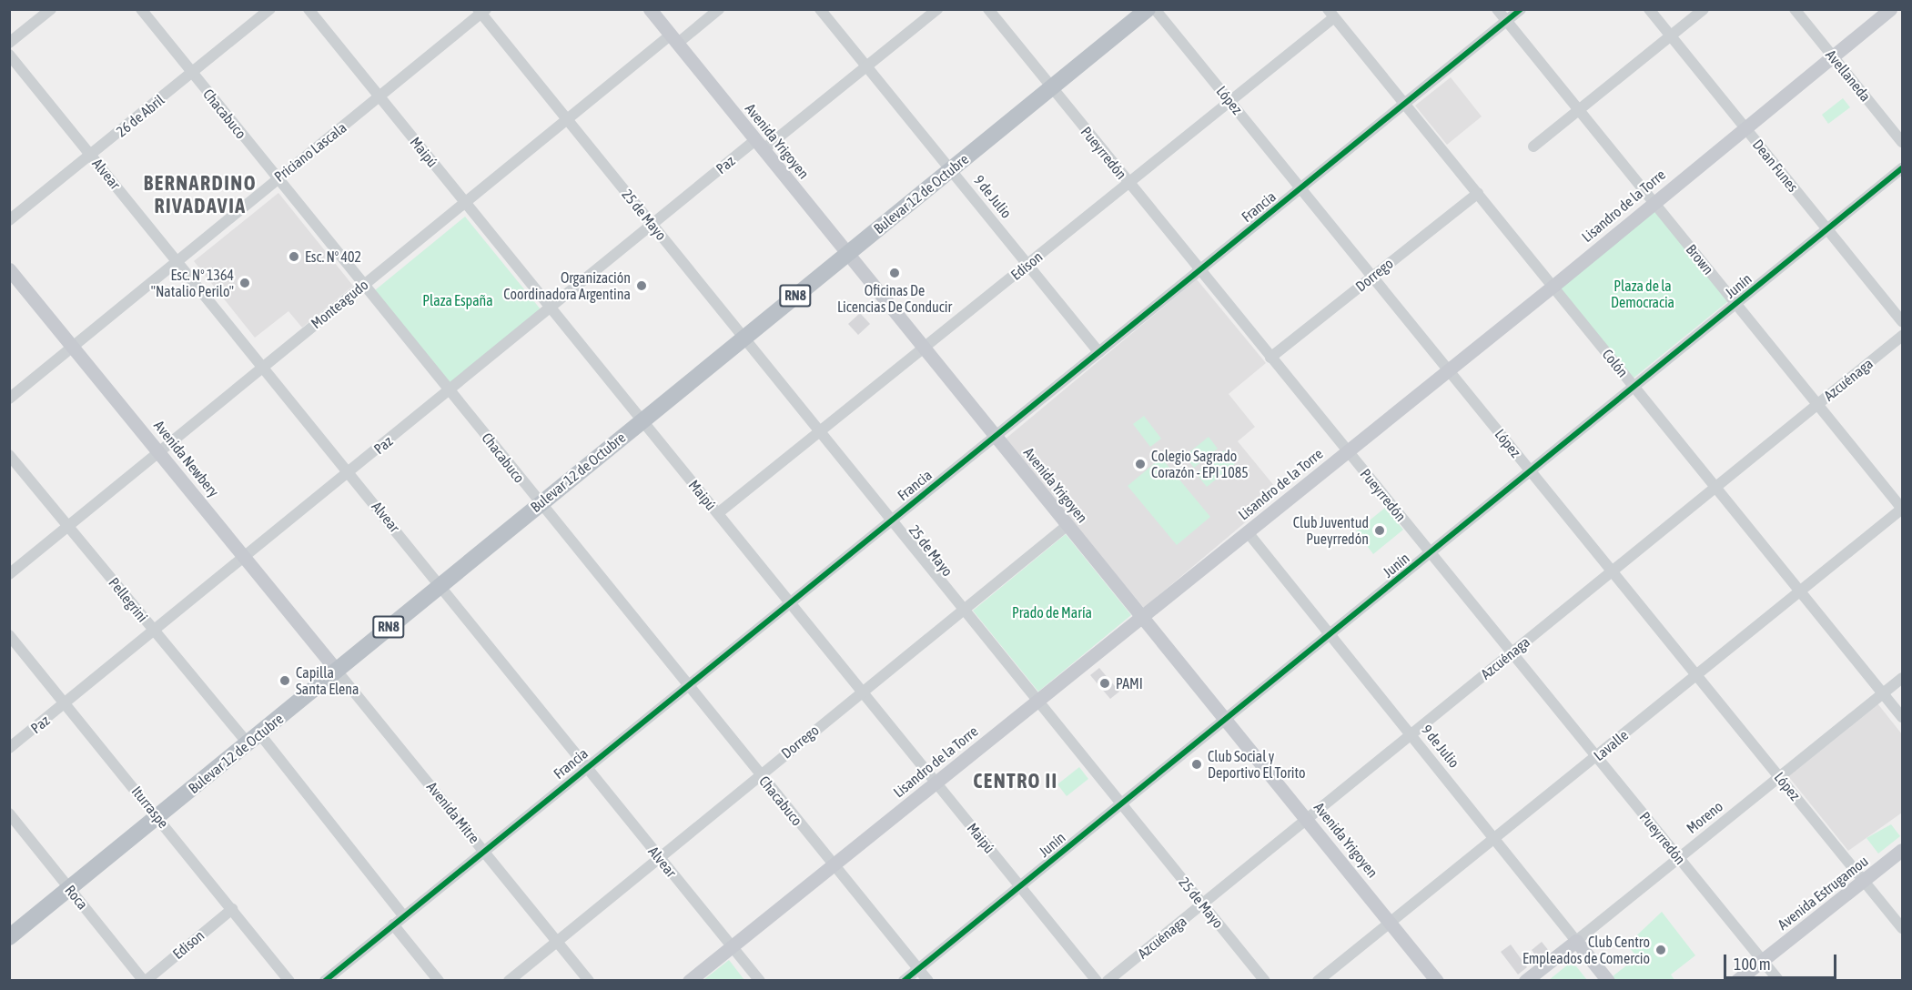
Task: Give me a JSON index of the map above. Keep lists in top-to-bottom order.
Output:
{
  "streets": {
    "highway": ["Bulevar 12 de Octubre", "RN8"],
    "main road": [
      "Avenida Yrigoyen",
      "9 de Julio",
      "Lisandro de la Torre",
      "Avenida Newbery",
      "Moreno",
      "Avenida Estrugamou"
    ],
    "street": [
      "Avellaneda",
      "López",
      "Chacabuco",
      "26 de Abril",
      "Priciano Lascala",
      "Maipú",
      "Pueyrredón",
      "Paz",
      "Dean Funes",
      "Alvear",
      "Francia",
      "25 de Mayo",
      "Brown",
      "Edison",
      "Dorrego",
      "Junín",
      "Monteagudo",
      "Colón",
      "Azcuénaga",
      "Pellegrini",
      "Lavalle",
      "Iturraspe",
      "Avenida Mitre",
      "Roca"
    ]
  },
  "crossings": [
    ["Avellaneda", "Lisandro de la Torre"],
    ["López", "Lisandro de la Torre"],
    ["López", "Francia"],
    ["López", "Edison"],
    ["López", "Dorrego"],
    ["López", "Junín"],
    ["López", "Azcuénaga"],
    ["López", "Lavalle"],
    ["López", "Moreno"],
    ["López", "Avenida Estrugamou"],
    ["Chacabuco", "26 de Abril"],
    ["Chacabuco", "Priciano Lascala"],
    ["Chacabuco", "Paz"],
    ["Chacabuco", "Bulevar 12 de Octubre"],
    ["Chacabuco", "Lisandro de la Torre"],
    ["Chacabuco", "Francia"],
    ["Chacabuco", "Dorrego"],
    ["Chacabuco", "Junín"],
    ["Chacabuco", "Monteagudo"],
    ["26 de Abril", "Alvear"],
    ["Avenida Yrigoyen", "Paz"],
    ["Avenida Yrigoyen", "Bulevar 12 de Octubre"],
    ["Avenida Yrigoyen", "Lisandro de la Torre"],
    ["Avenida Yrigoyen", "Francia"],
    ["Avenida Yrigoyen", "Edison"],
    ["Avenida Yrigoyen", "Dorrego"],
    ["Avenida Yrigoyen", "Junín"],
    ["Avenida Yrigoyen", "Monteagudo"],
    ["Avenida Yrigoyen", "Azcuénaga"],
    ["Avenida Yrigoyen", "Lavalle"],
    ["Priciano Lascala", "Maipú"],
    ["Priciano Lascala", "Alvear"],
    ["Priciano Lascala", "25 de Mayo"],
    ["Priciano Lascala", "Avenida Newbery"],
    ["Maipú", "Paz"],
    ["Maipú", "Bulevar 12 de Octubre"],
    ["Maipú", "Lisandro de la Torre"],
    ["Maipú", "Francia"],
    ["Maipú", "Edison"],
    ["Maipú", "Dorrego"],
    ["Maipú", "Junín"],
    ["Maipú", "Monteagudo"],
    ["Pueyrredón", "Bulevar 12 de Octubre"],
    ["Pueyrredón", "Lisandro de la Torre"],
    ["Pueyrredón", "Francia"],
    ["Pueyrredón", "Edison"],
    ["Pueyrredón", "Dorrego"],
    ["Pueyrredón", "Junín"],
    ["Pueyrredón", "Azcuénaga"],
    ["Pueyrredón", "Lavalle"],
    ["Pueyrredón", "Moreno"],
    ["Pueyrredón", "Avenida Estrugamou"],
    ["Paz", "Alvear"],
    ["Paz", "9 de Julio"],
    ["Paz", "25 de Mayo"],
    ["Paz", "Avenida Newbery"],
    ["Paz", "Pellegrini"],
    ["Paz", "Iturraspe"],
    ["Dean Funes", "Lisandro de la Torre"],
    ["Dean Funes", "Junín"],
    ["Alvear", "Bulevar 12 de Octubre"],
    ["Alvear", "Lisandro de la Torre"],
    ["Alvear", "Francia"],
    ["Alvear", "Dorrego"],
    ["Alvear", "Monteagudo"],
    ["Bulevar 12 de Octubre", "9 de Julio"],
    ["Bulevar 12 de Octubre", "25 de Mayo"],
    ["Bulevar 12 de Octubre", "Avenida Newbery"],
    ["Bulevar 12 de Octubre", "Pellegrini"],
    ["Bulevar 12 de Octubre", "Iturraspe"],
    ["Bulevar 12 de Octubre", "Avenida Mitre"],
    ["Bulevar 12 de Octubre", "Roca"],
    ["9 de Julio", "Lisandro de la Torre"],
    ["9 de Julio", "Francia"],
    ["9 de Julio", "Edison"],
    ["9 de Julio", "Junín"],
    ["9 de Julio", "Azcuénaga"],
    ["9 de Julio", "Lavalle"],
    ["9 de Julio", "Moreno"],
    ["Lisandro de la Torre", "25 de Mayo"],
    ["Lisandro de la Torre", "Brown"],
    ["Lisandro de la Torre", "Colón"],
    ["Francia", "25 de Mayo"],
    ["Francia", "Brown"],
    ["Francia", "Colón"],
    ["Francia", "Pellegrini"],
    ["Francia", "Avenida Mitre"],
    ["25 de Mayo", "Edison"],
    ["25 de Mayo", "Dorrego"],
    ["25 de Mayo", "Junín"],
    ["25 de Mayo", "Monteagudo"],
    ["25 de Mayo", "Azcuénaga"],
    ["Brown", "Junín"],
    ["Brown", "Azcuénaga"],
    ["Brown", "Lavalle"],
    ["Edison", "Colón"],
    ["Edison", "Iturraspe"],
    ["Edison", "Roca"],
    ["Dorrego", "Colón"],
    ["Dorrego", "Avenida Mitre"],
    ["Junín", "Colón"],
    ["Monteagudo", "Avenida Newbery"],
    ["Monteagudo", "Pellegrini"],
    ["Colón", "Azcuénaga"],
    ["Colón", "Lavalle"],
    ["Colón", "Moreno"],
    ["Avenida Newbery", "Avenida Mitre"]
  ],
  "districts": ["BERNARDINO RIVADAVIA", "CENTRO II"],
  "parks": ["Plaza de la Democracia", "Plaza España", "Prado de María"],
  "places": [
    "Esc. N° 402",
    "Oficinas De Licencias De Conducir",
    "Esc. N° 1364 \"Natalio Perilo\"",
    "Organización Coordinadora Argentina",
    "Colegio Sagrado Corazón - EPI 1085",
    "Club Juventud Pueyrredón",
    "Capilla Santa Elena",
    "PAMI",
    "Club Social y Deportivo El Torito",
    "Club Centro Empleados de Comercio"
  ],
  "scale_bar": "100 m"
}
